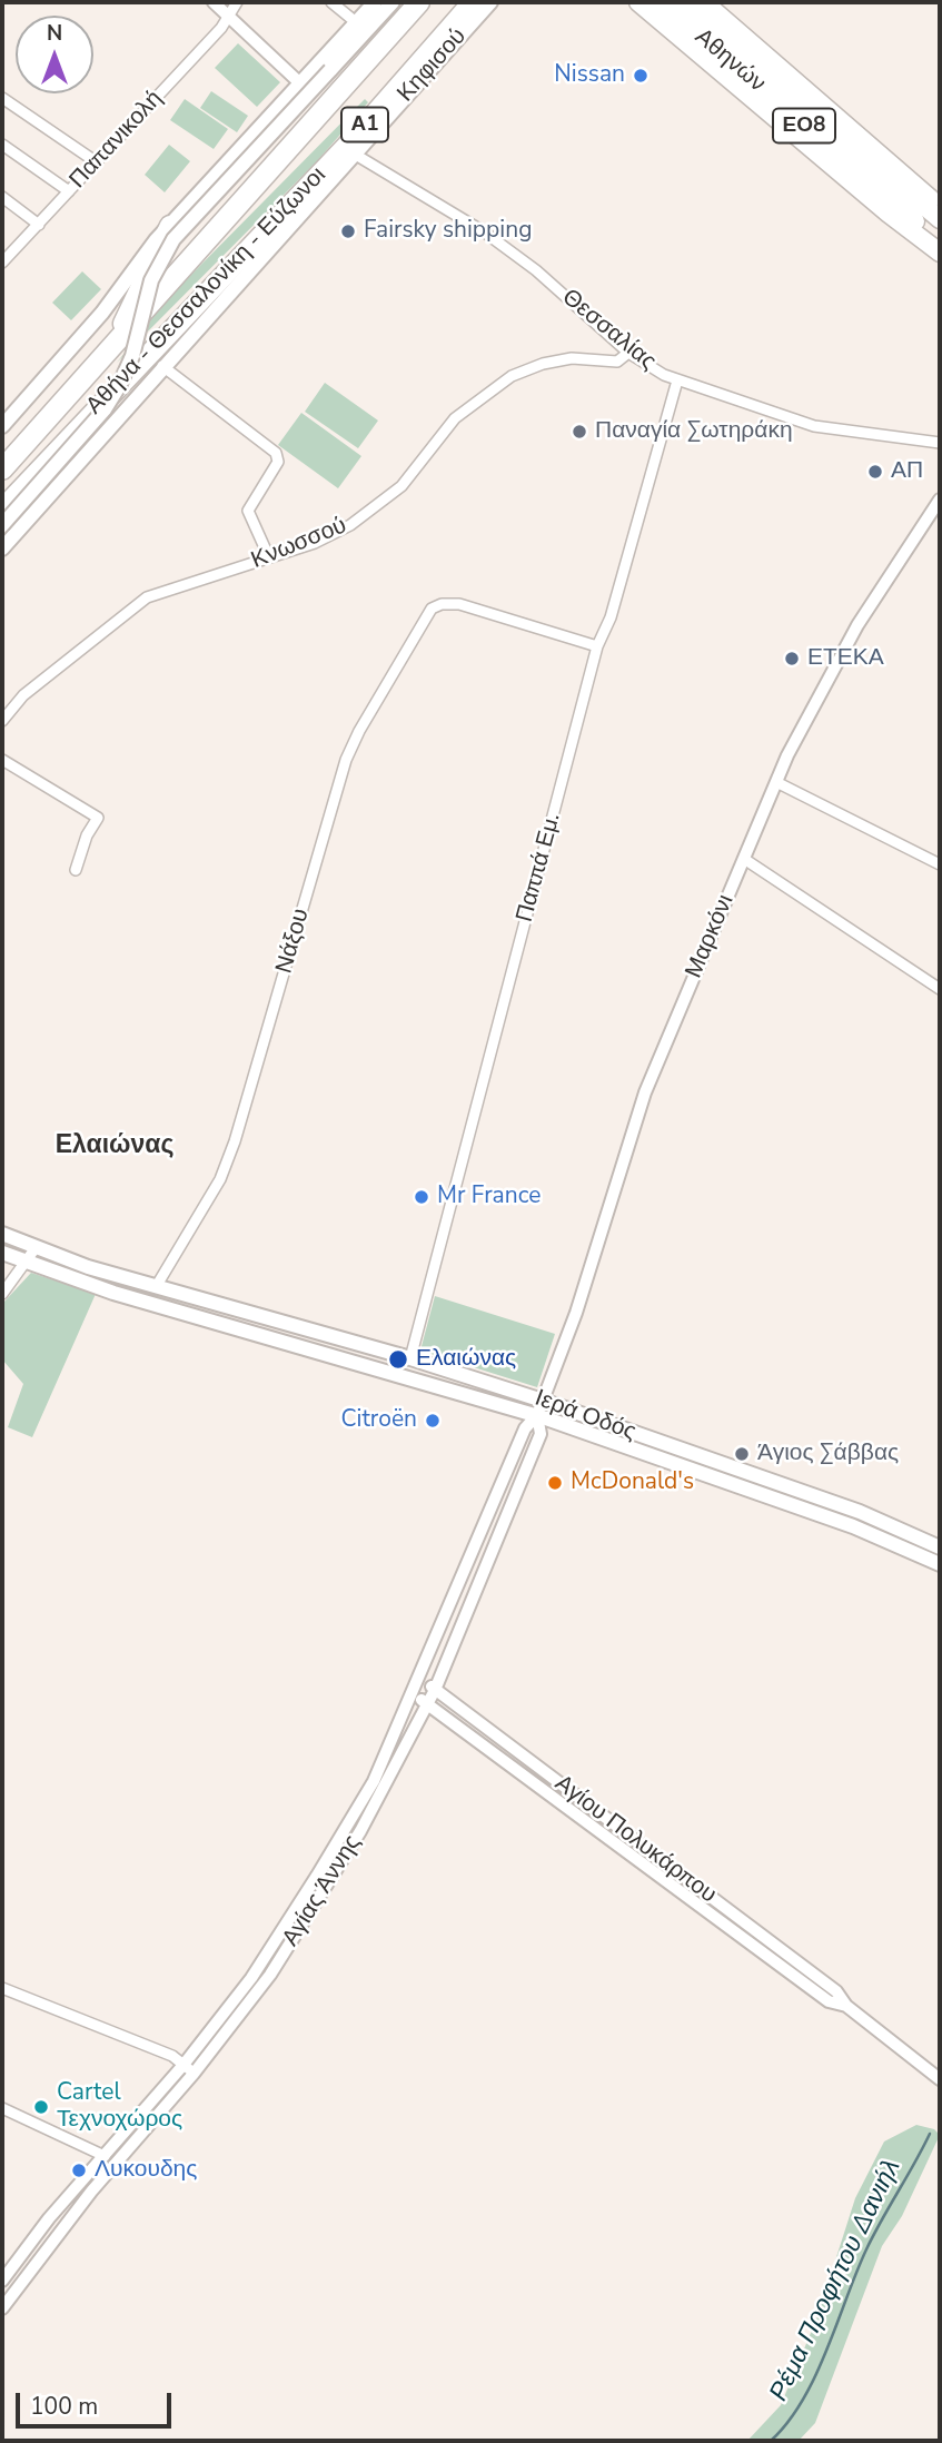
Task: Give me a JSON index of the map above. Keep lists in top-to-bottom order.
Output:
{
  "streets": {
    "highway": [
      "Αθηνών",
      "Α1",
      "ΕΟ8",
      "Αθήνα - Θεσσαλονίκη - Εύζωνοι"
    ],
    "main road": ["Κηφισού", "Ιερά Οδός"],
    "street": [
      "Παπανικολή",
      "Θεσσαλίας",
      "Κνωσσού",
      "Παππά Εμ.",
      "Μαρκόνι",
      "Νάξου",
      "Αγίου Πολυκάρπου",
      "Αγίας Άννης"
    ]
  },
  "crossings": [
    ["Κηφισού", "Θεσσαλίας"],
    ["Θεσσαλίας", "Κνωσσού"],
    ["Θεσσαλίας", "Παππά Εμ."],
    ["Παππά Εμ.", "Νάξου"],
    ["Παππά Εμ.", "Ιερά Οδός"],
    ["Μαρκόνι", "Ιερά Οδός"],
    ["Μαρκόνι", "Αγίας Άννης"],
    ["Νάξου", "Ιερά Οδός"],
    ["Ιερά Οδός", "Αγίας Άννης"],
    ["Αγίου Πολυκάρπου", "Αγίας Άννης"]
  ],
  "districts": ["Ελαιώνας"],
  "water": ["Ρέμα Προφήτου Δανιήλ"],
  "places": [
    "Nissan",
    "Fairsky shipping",
    "Παναγία Σωτηράκη",
    "ΑΠ",
    "ΕΤΕΚΑ",
    "Mr France",
    "Ελαιώνας",
    "Citroën",
    "Άγιος Σάββας",
    "McDonald's",
    "Cartel Τεχνοχώρος",
    "Λυκουδης"
  ],
  "scale_bar": "100 m",
  "north": "top"
}
